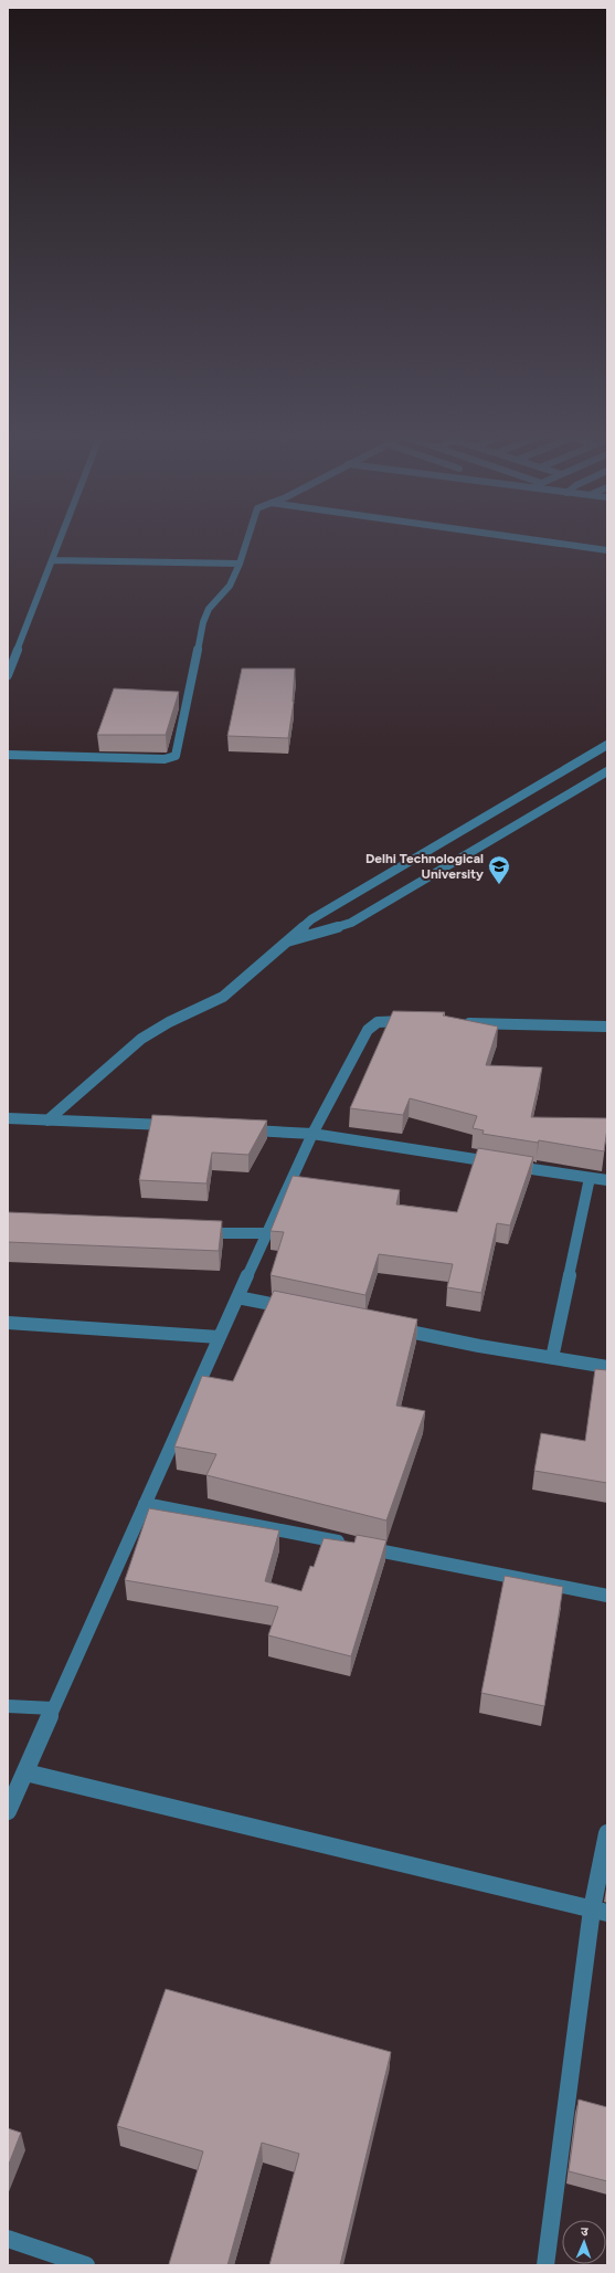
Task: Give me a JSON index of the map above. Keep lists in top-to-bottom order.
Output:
{
  "places": {
    "school or university": ["Delhi Technological University"]
  },
  "north": "top"
}
